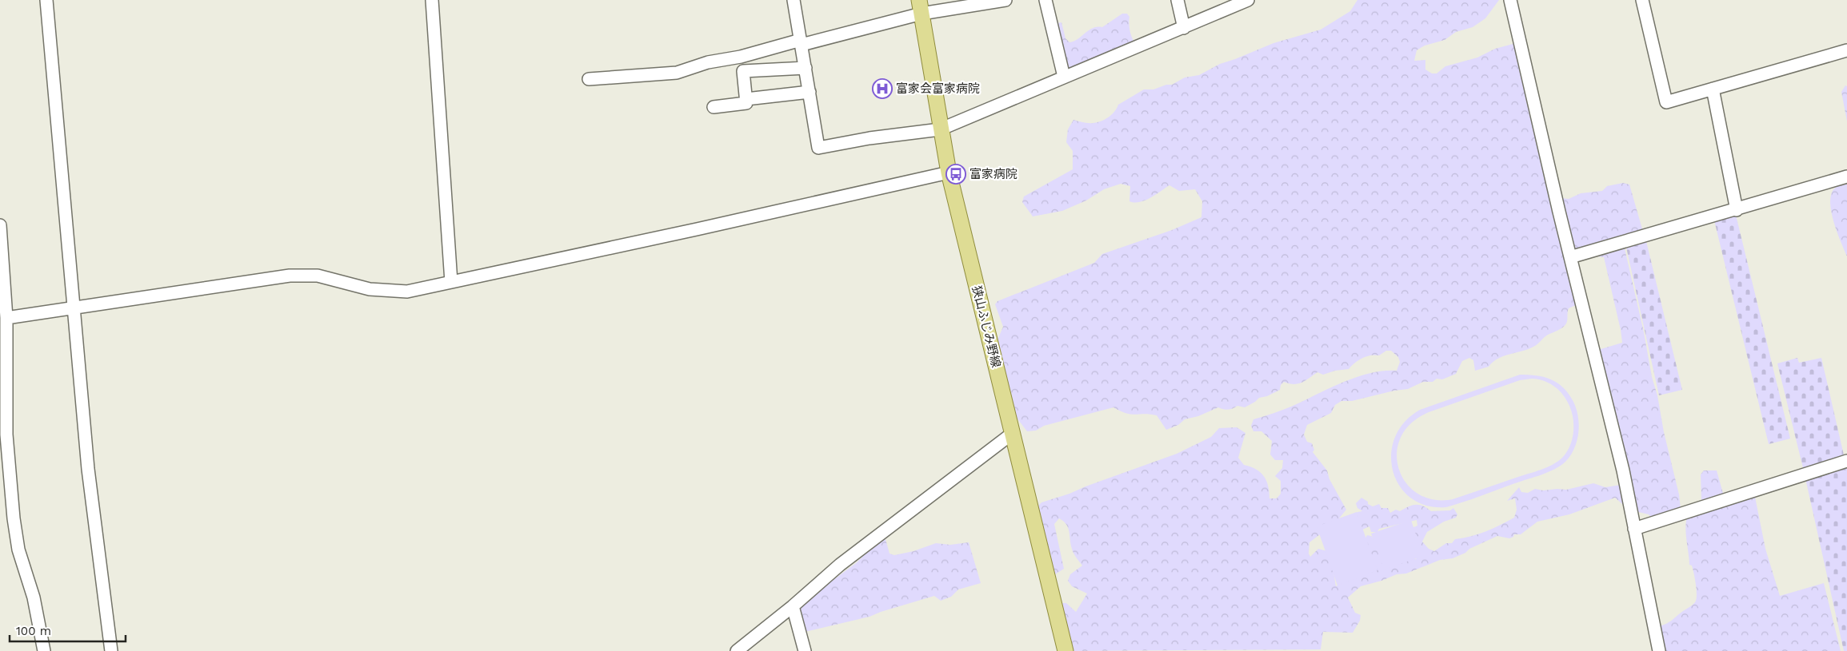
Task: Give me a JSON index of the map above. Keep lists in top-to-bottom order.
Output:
{
  "streets": {
    "main road": ["狭山ふじみ野線"]
  },
  "places": {
    "hospital": ["富家会富家病院"],
    "bus stop": ["富家病院"]
  },
  "scale_bar": "100 m"
}
